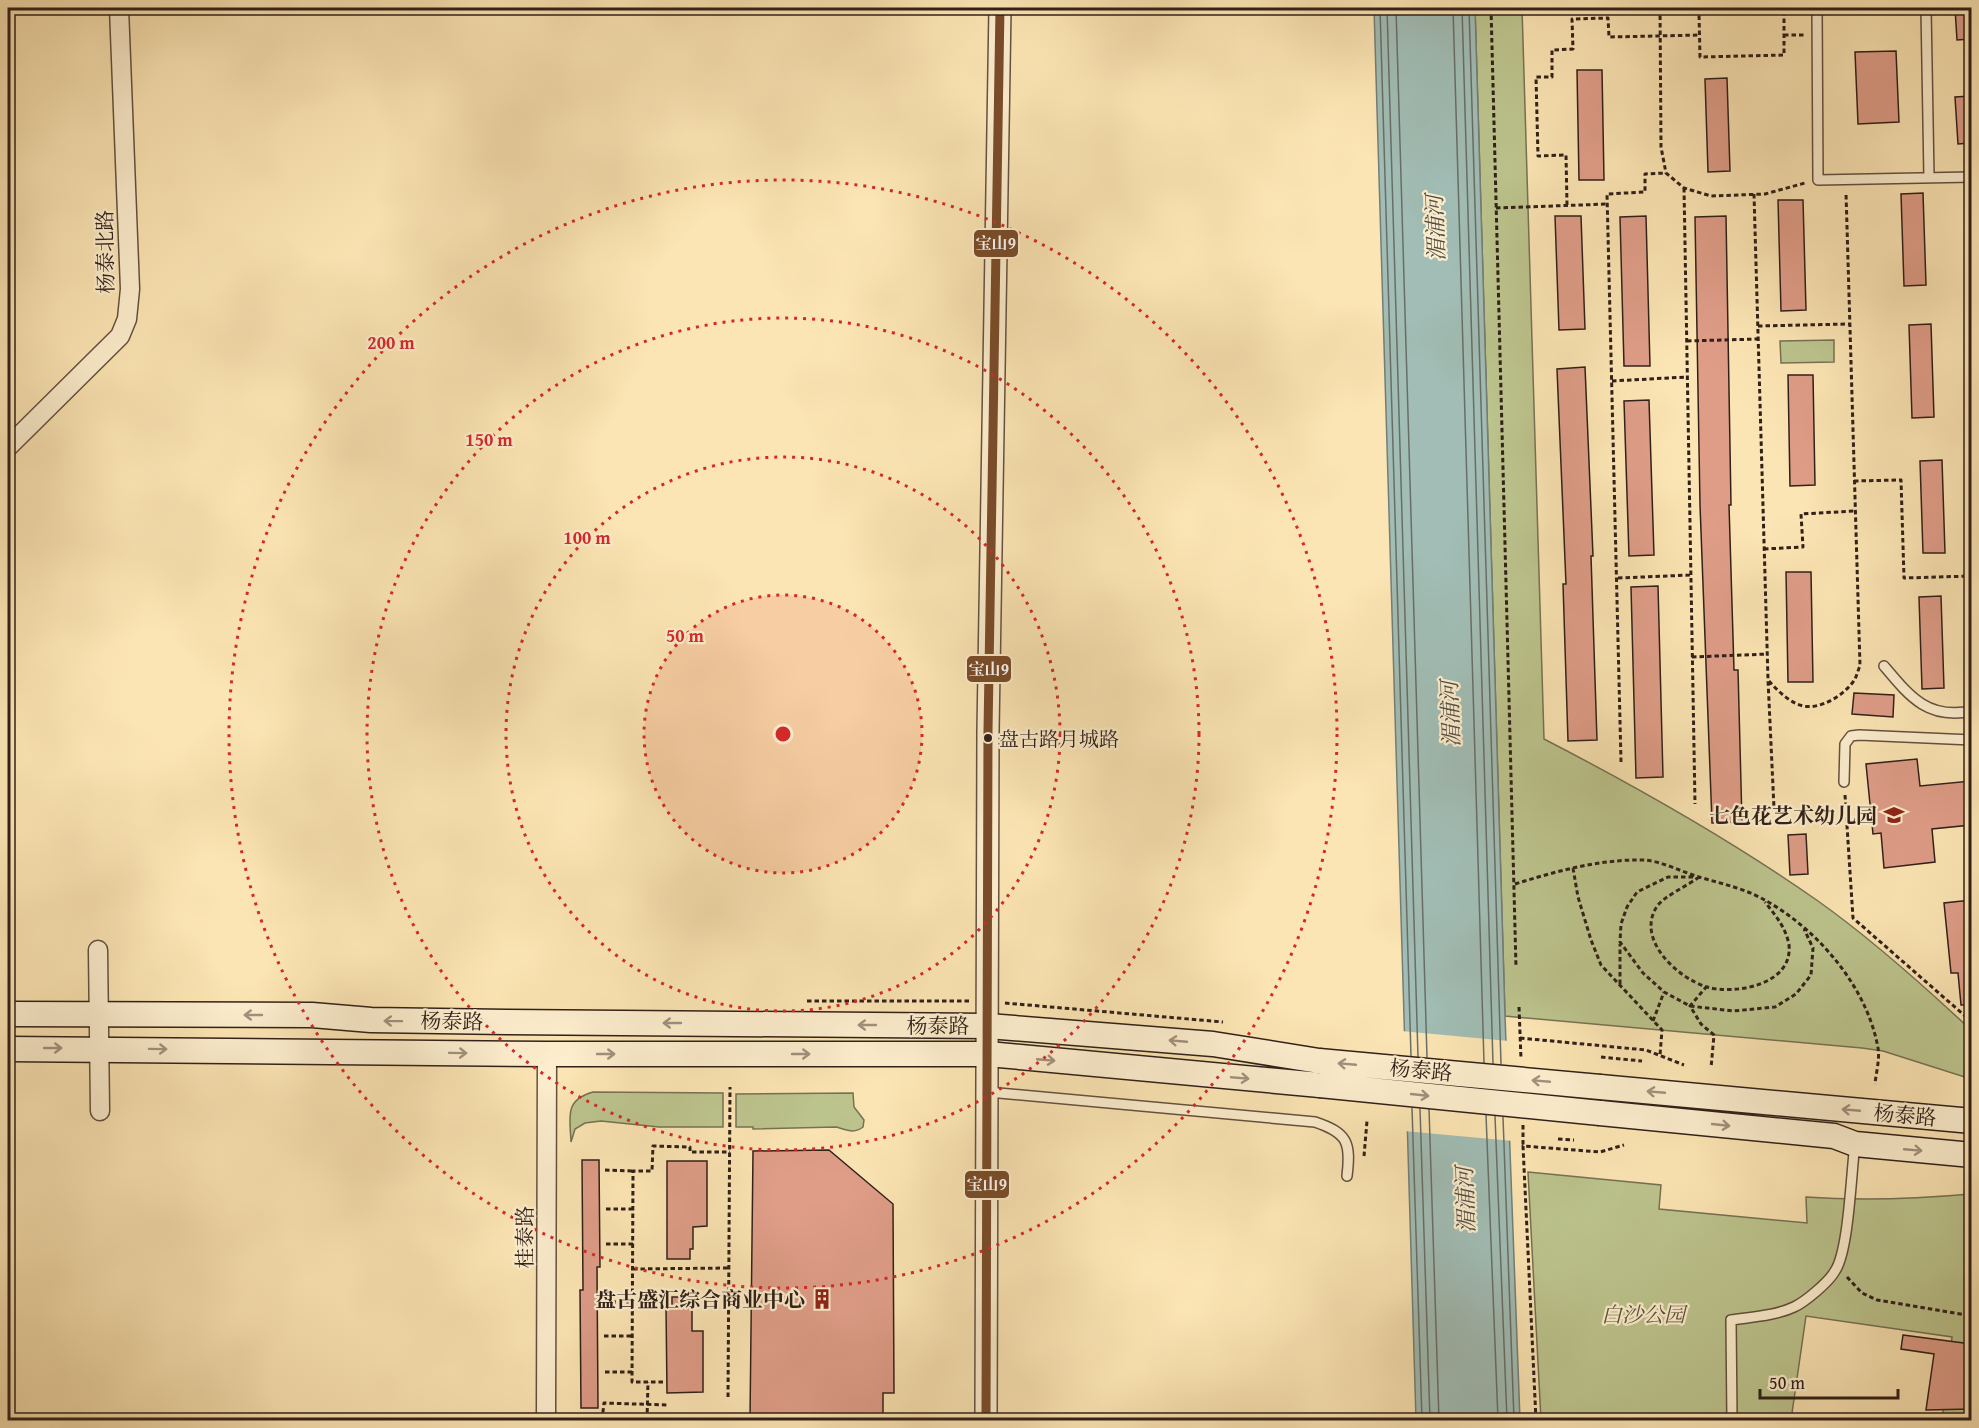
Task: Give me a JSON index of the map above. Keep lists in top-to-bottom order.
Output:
{
  "streets": {
    "main road": ["杨泰路"],
    "street": ["杨泰北路", "桂泰路"]
  },
  "crossings": [
    ["杨泰路", "桂泰路"]
  ],
  "water": ["湄浦河"],
  "parks": ["白沙公园"],
  "places": {
    "other": ["盘古路月城路"],
    "school or university": ["七色花艺术幼儿园"],
    "building": ["盘古盛汇综合商业中心"]
  },
  "lines": ["transit line 宝山9"],
  "scale_bar": "50 m",
  "rings": [
    "200 m",
    "150 m",
    "100 m",
    "50 m"
  ]
}
